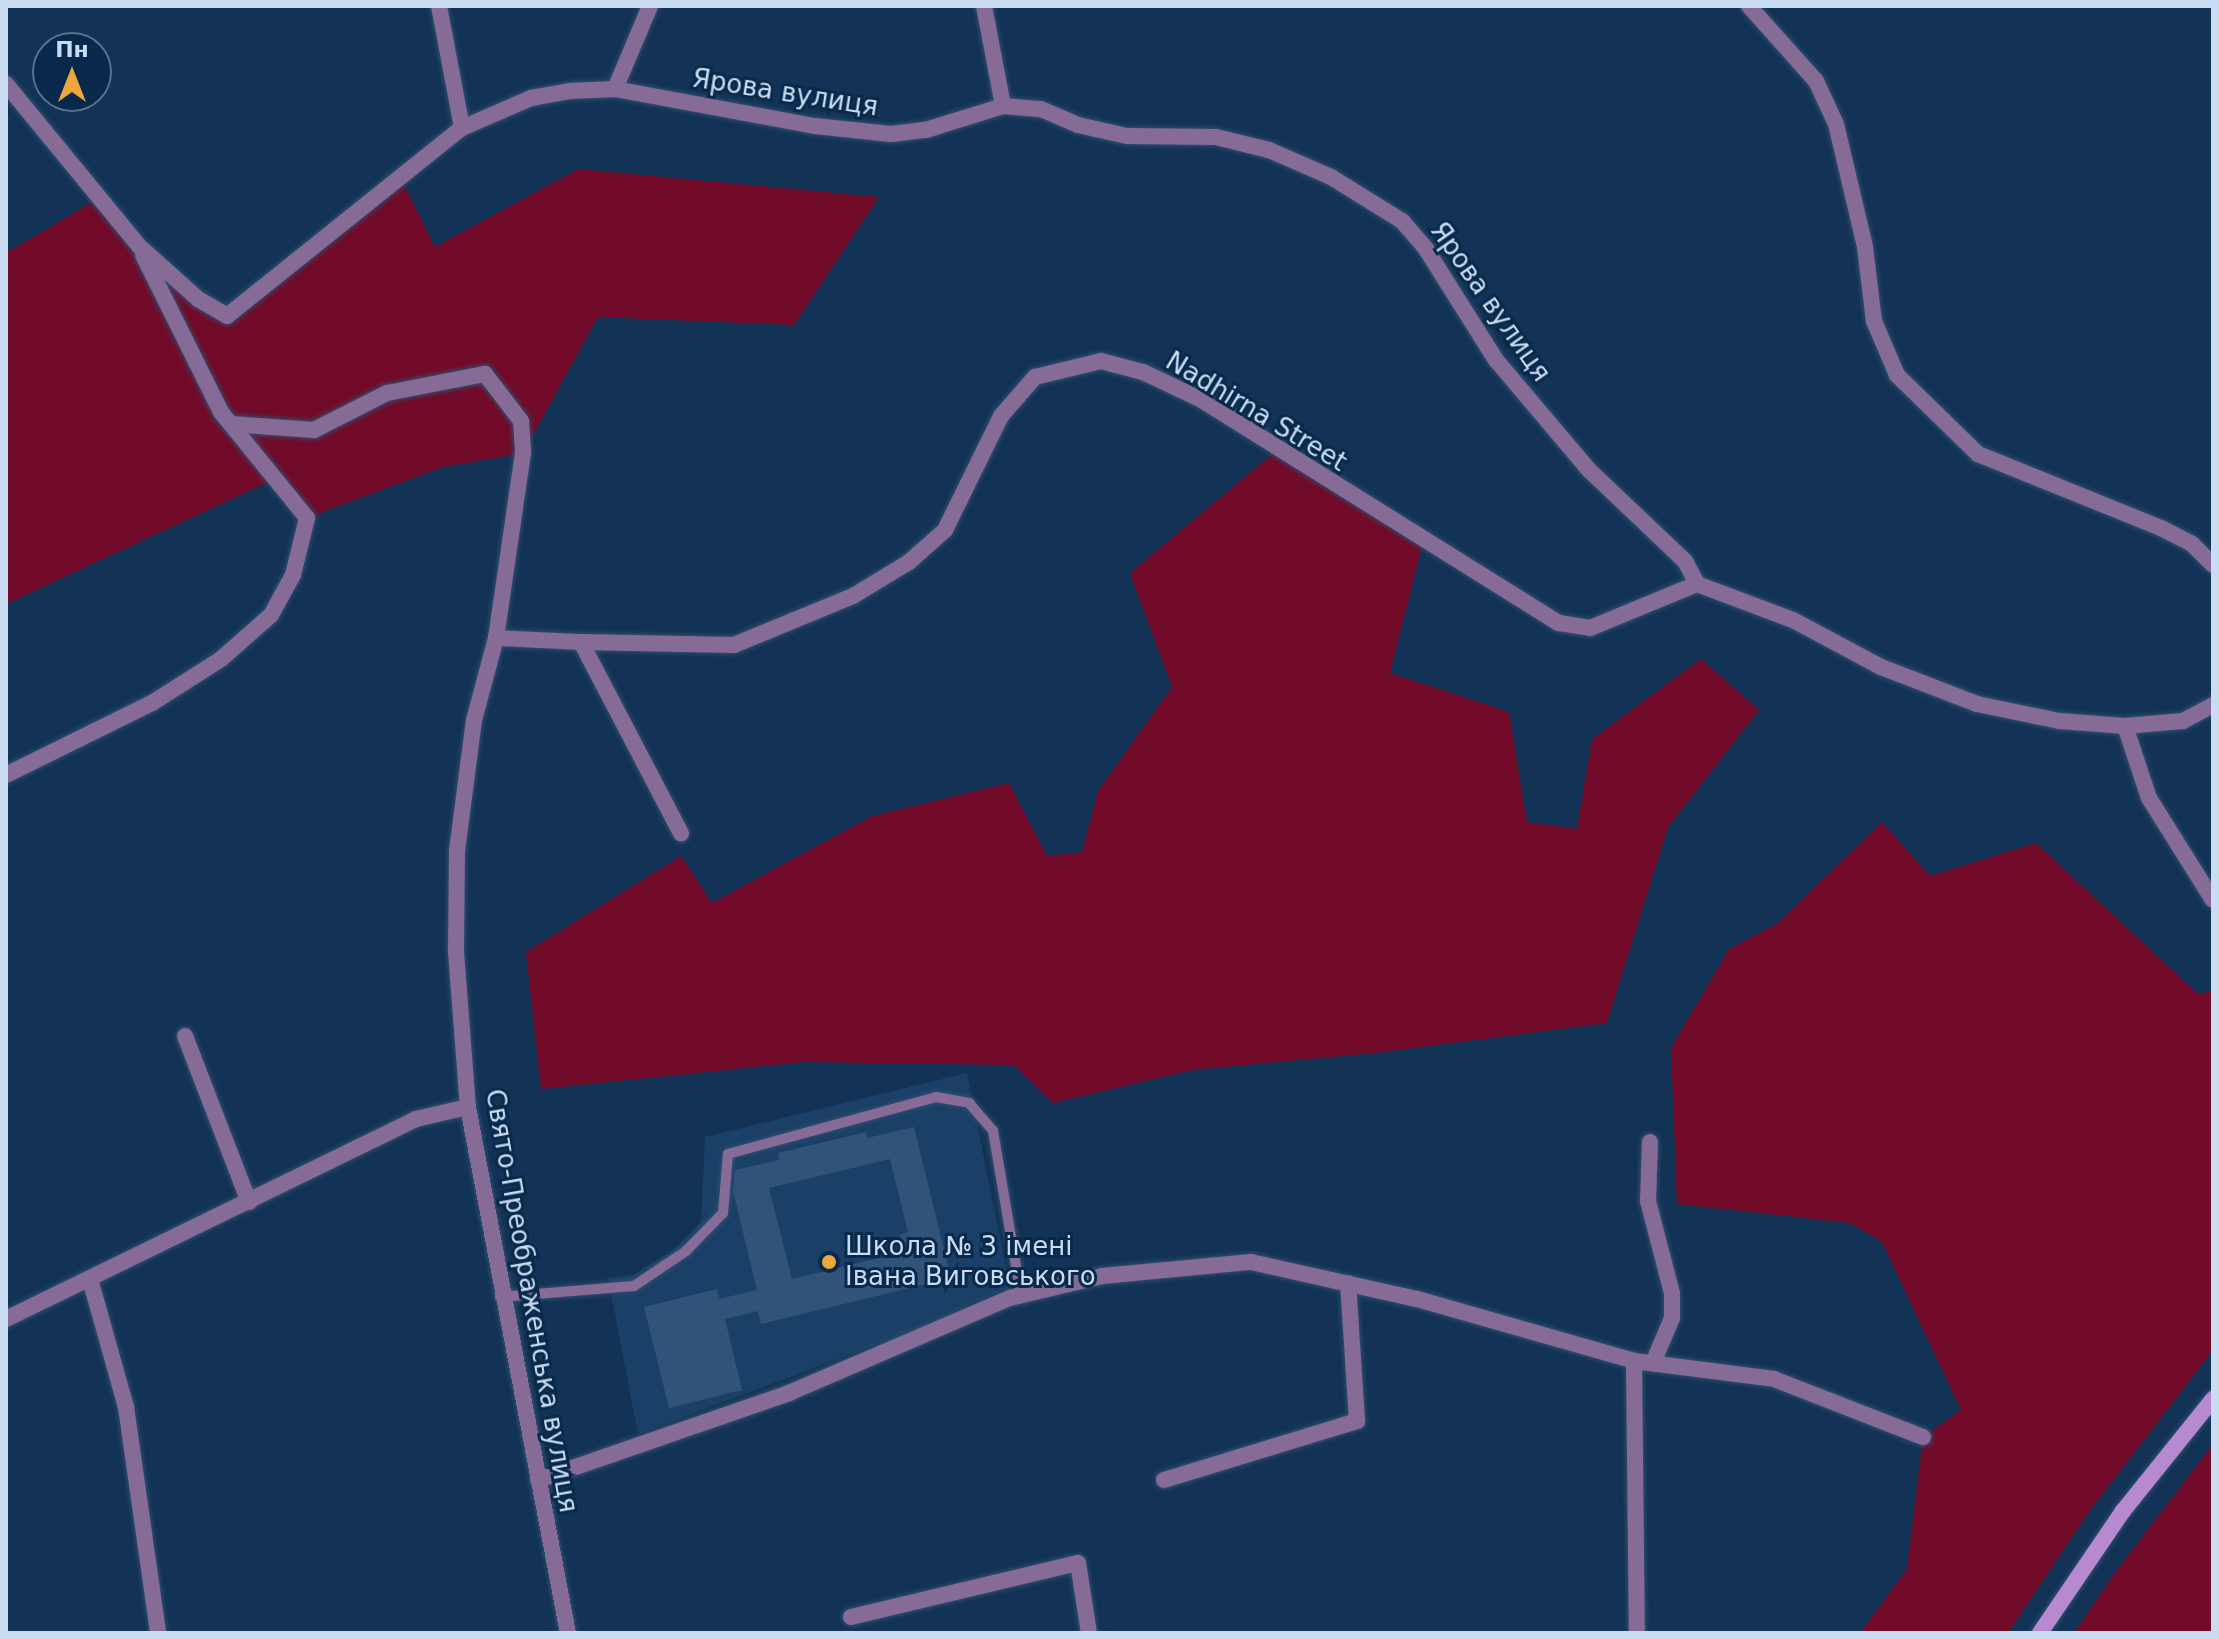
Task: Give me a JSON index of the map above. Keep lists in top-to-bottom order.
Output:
{
  "streets": {
    "street": ["Ярова вулиця", "Nadhirna Street", "Свято-Преображенська вулиця"]
  },
  "crossings": [
    ["Ярова вулиця", "Nadhirna Street"],
    ["Nadhirna Street", "Свято-Преображенська вулиця"]
  ],
  "places": ["Школа № 3 імені Івана Виговського"],
  "north": "top"
}
